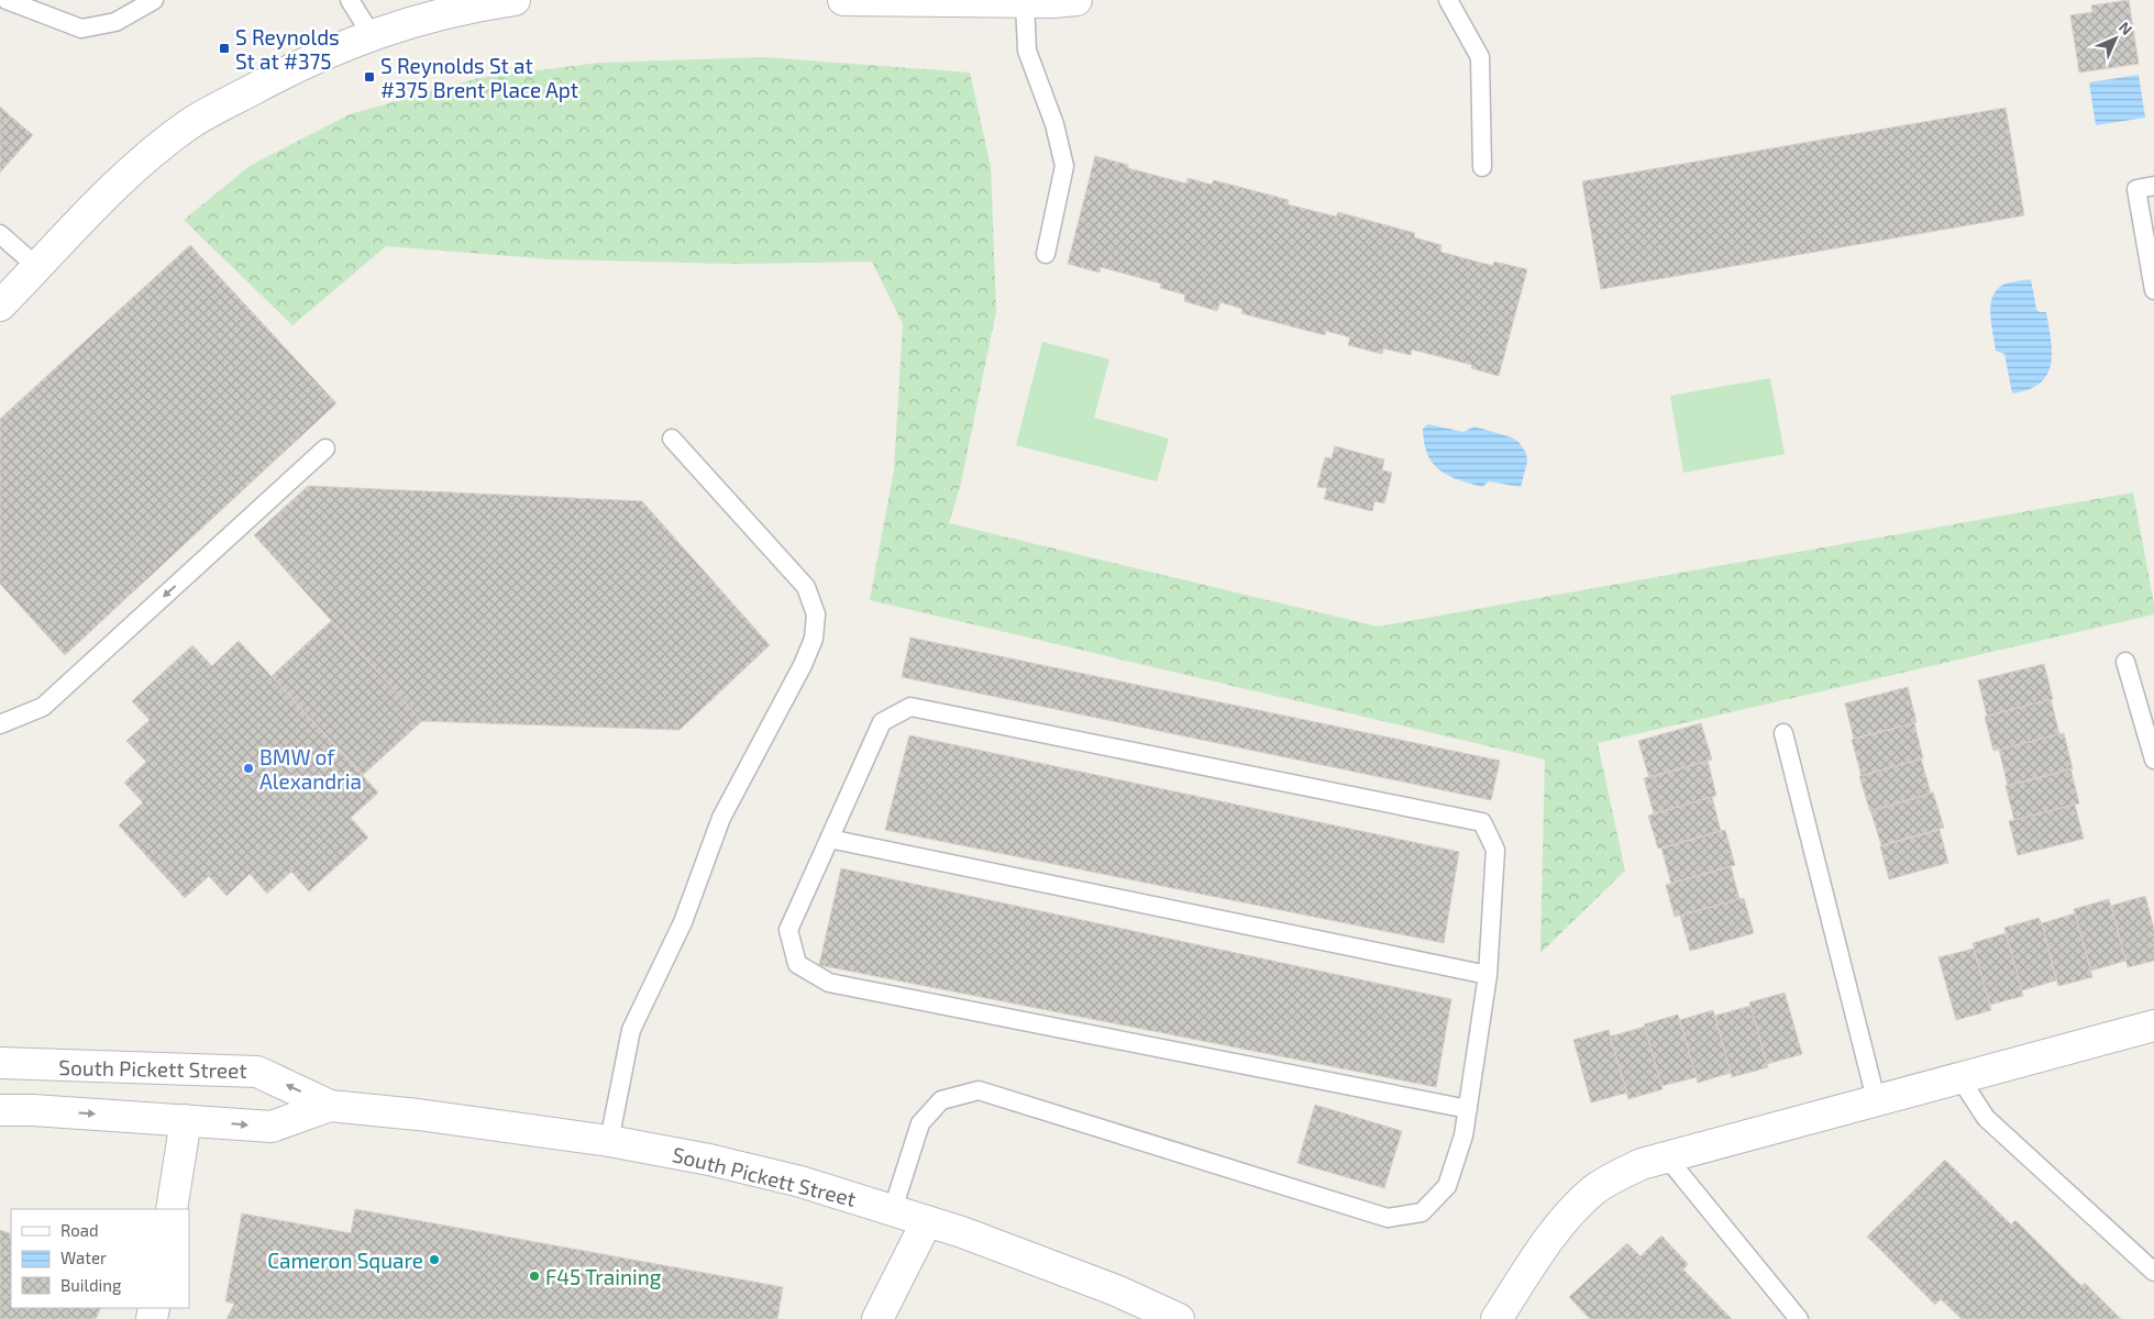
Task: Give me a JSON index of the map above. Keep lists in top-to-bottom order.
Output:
{
  "streets": {
    "street": ["South Pickett Street"]
  },
  "places": {
    "transit": ["S Reynolds St at #375", "S Reynolds St at #375 Brent Place Apt"],
    "other": ["BMW of Alexandria", "Cameron Square", "F45 Training"]
  },
  "legend": ["Road", "Water", "Building"],
  "north": "top right"
}
